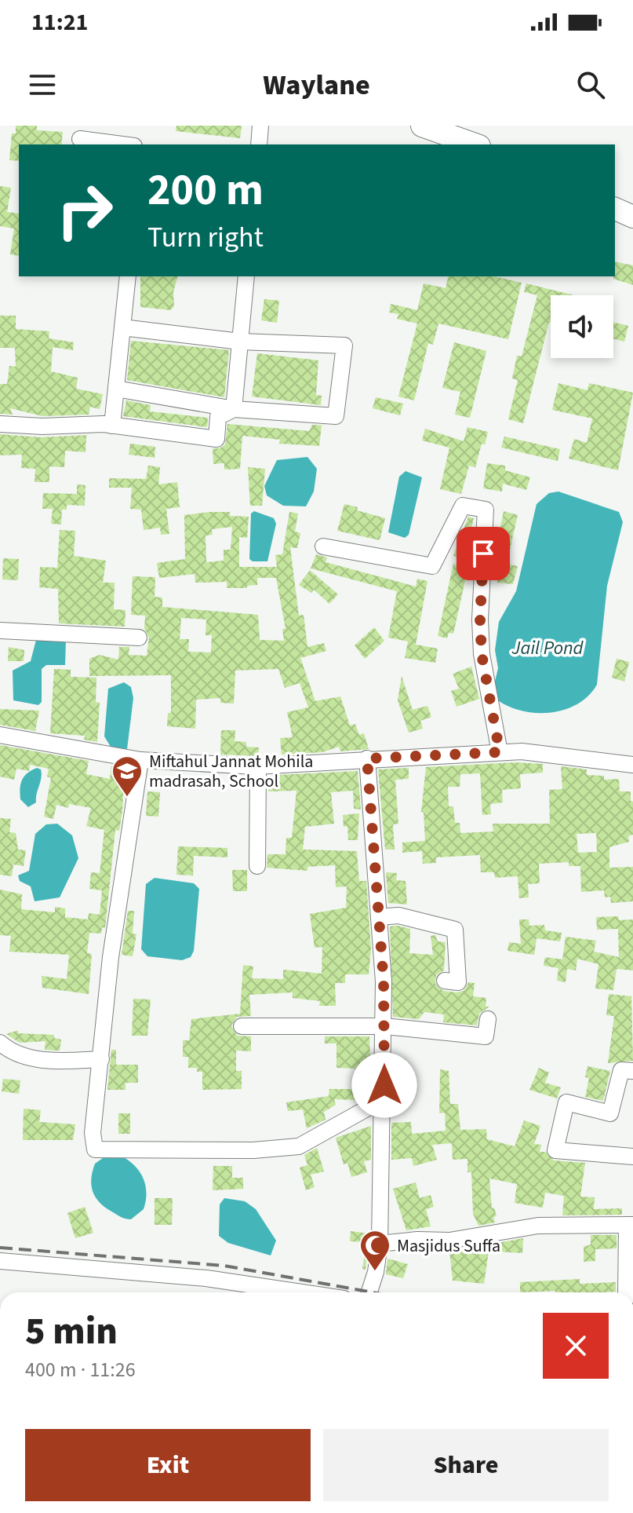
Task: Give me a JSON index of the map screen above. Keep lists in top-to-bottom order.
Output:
{
  "water": ["Jail Pond"],
  "places": {
    "school or university": ["Miftahul Jannat Mohila madrasah, School"],
    "mosque": ["Masjidus Suffa"]
  },
  "page": {
    "status": "11:21",
    "header": "Waylane",
    "turn": ["200 m", "Turn right"],
    "heading": ["5 min", "400 m · 11:26"],
    "buttons": ["Exit", "Share"]
  }
}
